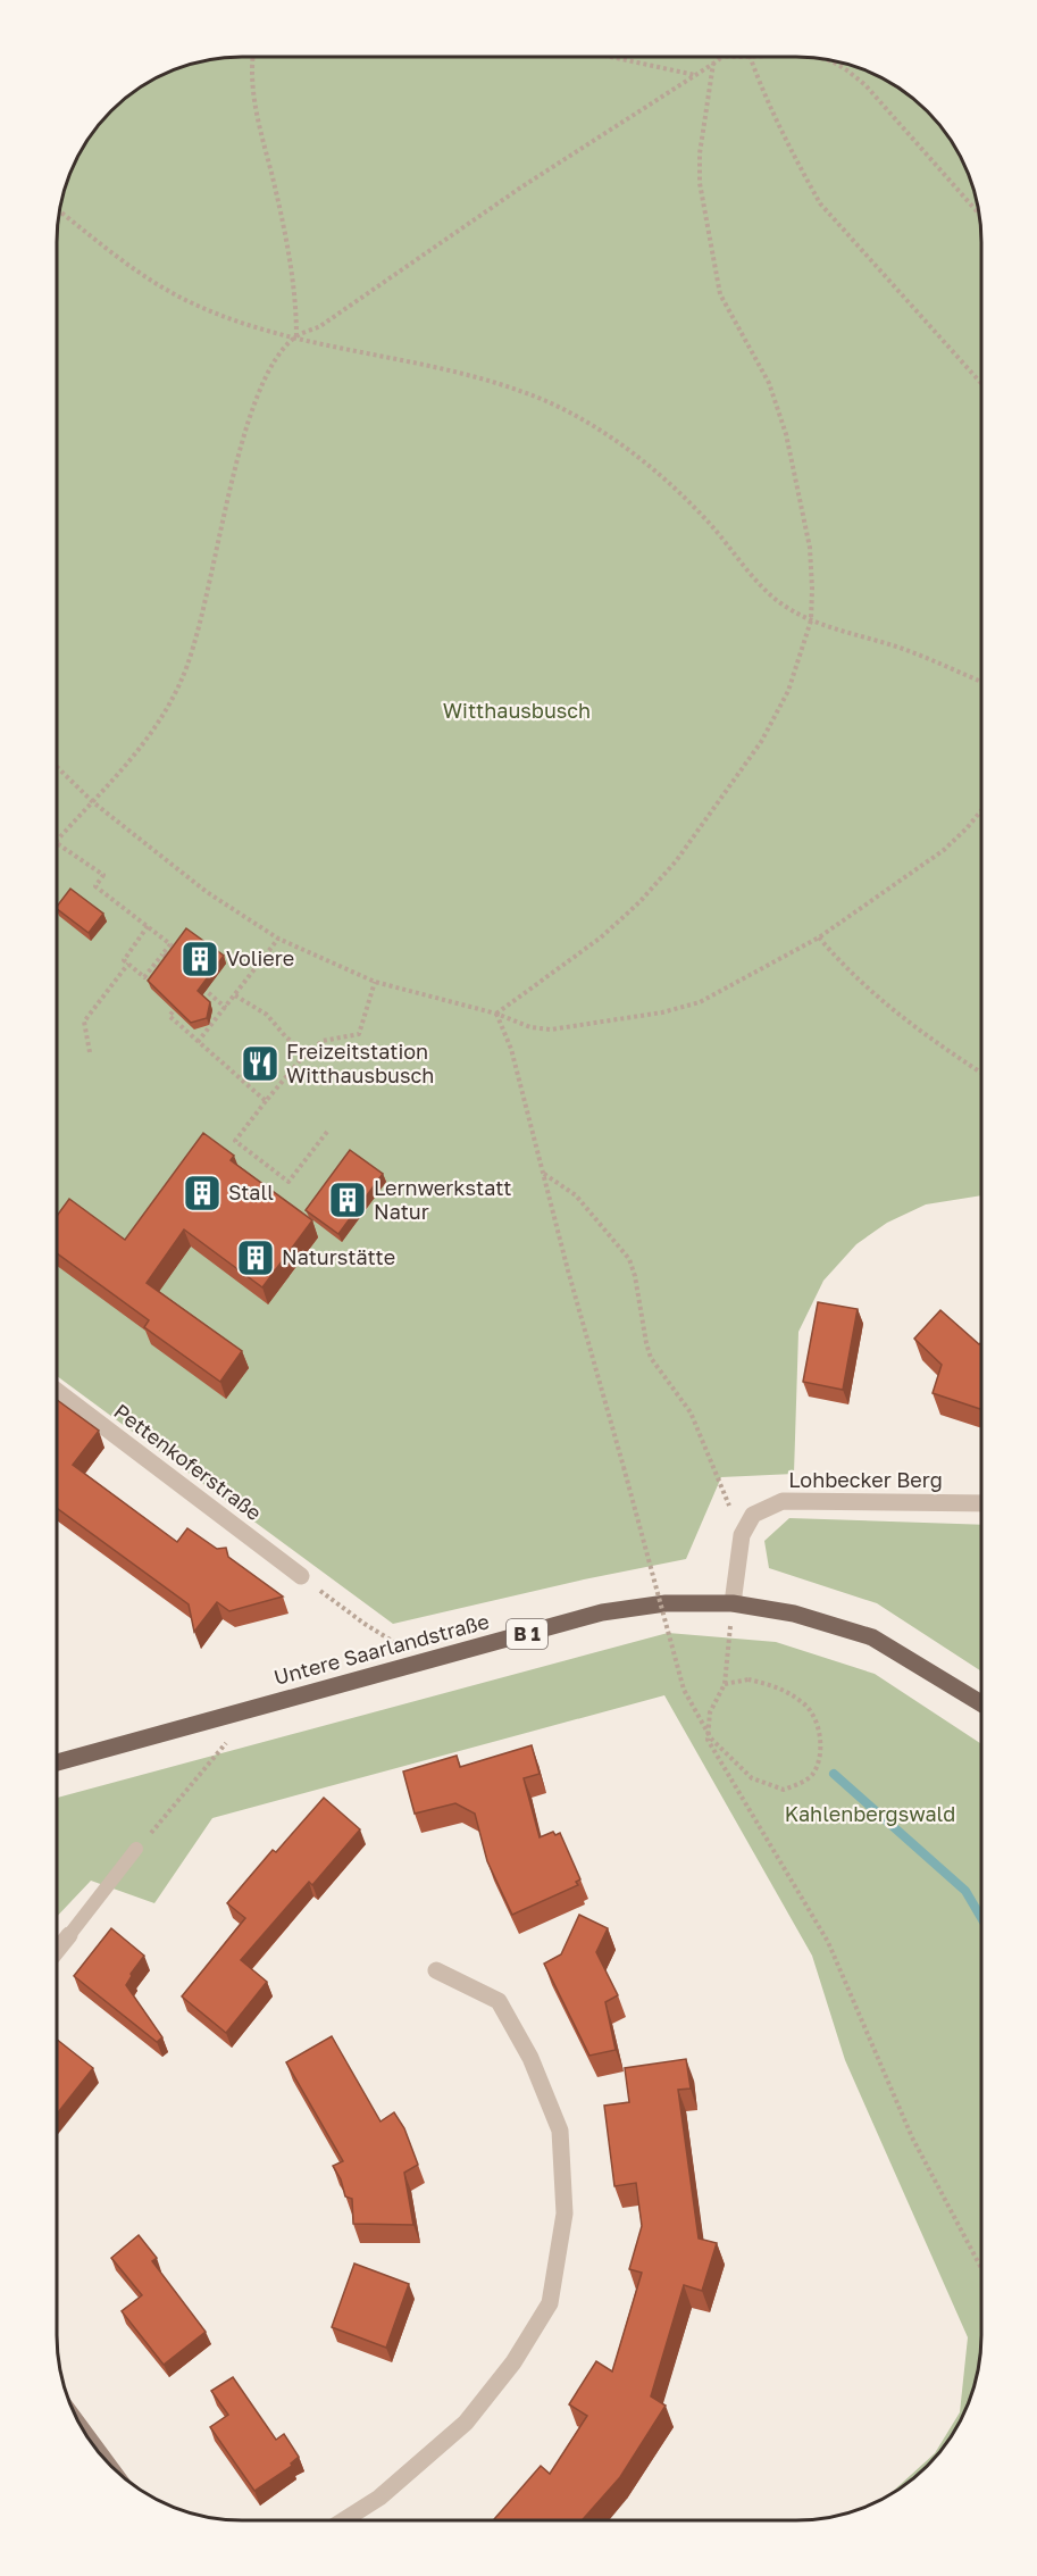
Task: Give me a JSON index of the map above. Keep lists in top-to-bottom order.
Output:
{
  "streets": {
    "main road": ["B 1", "Untere Saarlandstraße"],
    "street": ["Pettenkoferstraße", "Lohbecker Berg"]
  },
  "parks": ["Witthausbusch", "Kahlenbergswald"],
  "places": {
    "building": [
      "Voliere",
      "Stall",
      "Lernwerkstatt Natur",
      "Naturstätte"
    ],
    "restaurant": ["Freizeitstation Witthausbusch"]
  }
}
